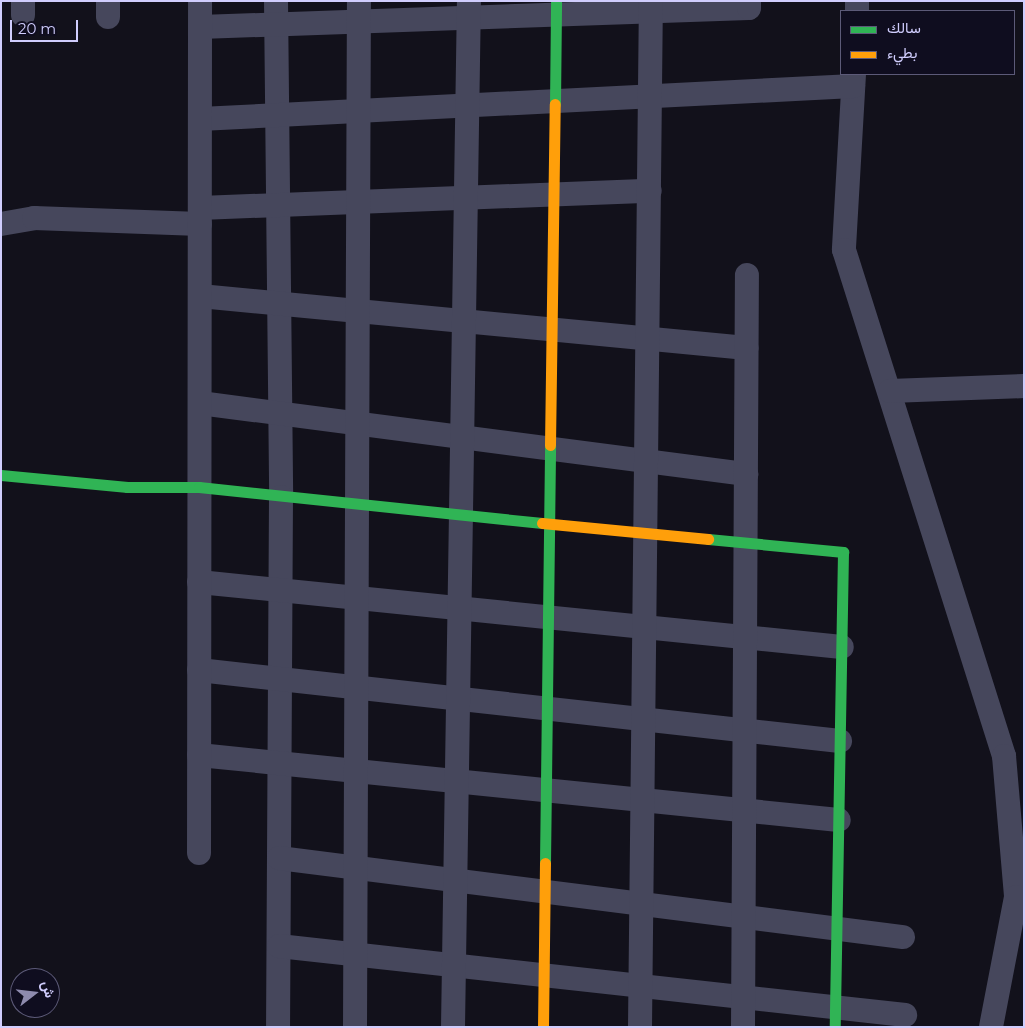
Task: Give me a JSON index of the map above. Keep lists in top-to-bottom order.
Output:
{
  "legend": ["سالك", "بطيء"],
  "scale_bar": "20 m",
  "north": "right"
}
